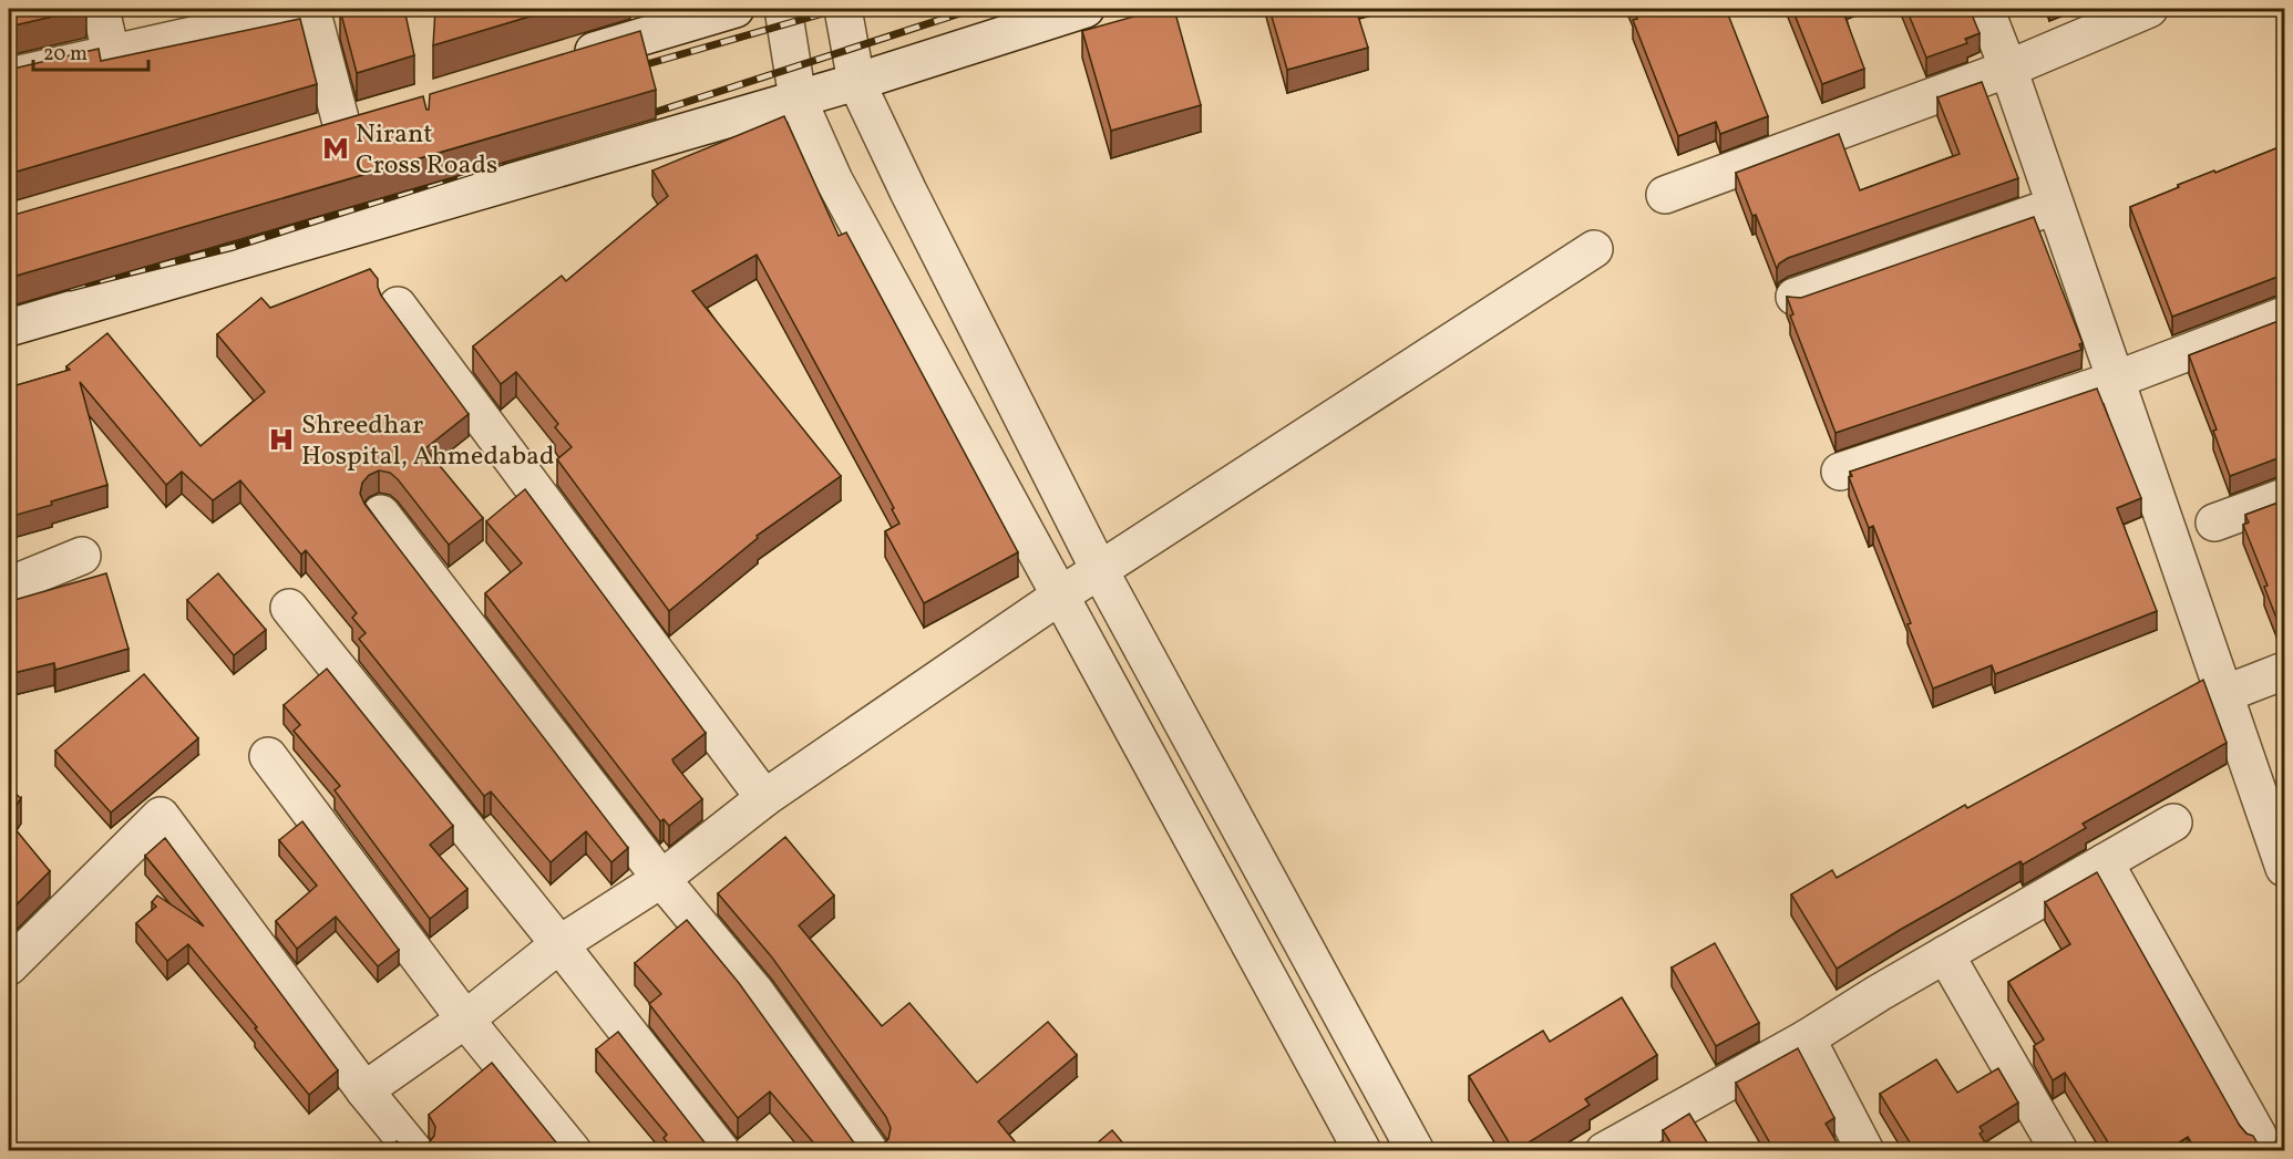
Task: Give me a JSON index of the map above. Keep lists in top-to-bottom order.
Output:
{
  "places": {
    "metro station": ["Nirant Cross Roads"],
    "hospital": ["Shreedhar Hospital, Ahmedabad"]
  },
  "scale_bar": "20 m"
}
